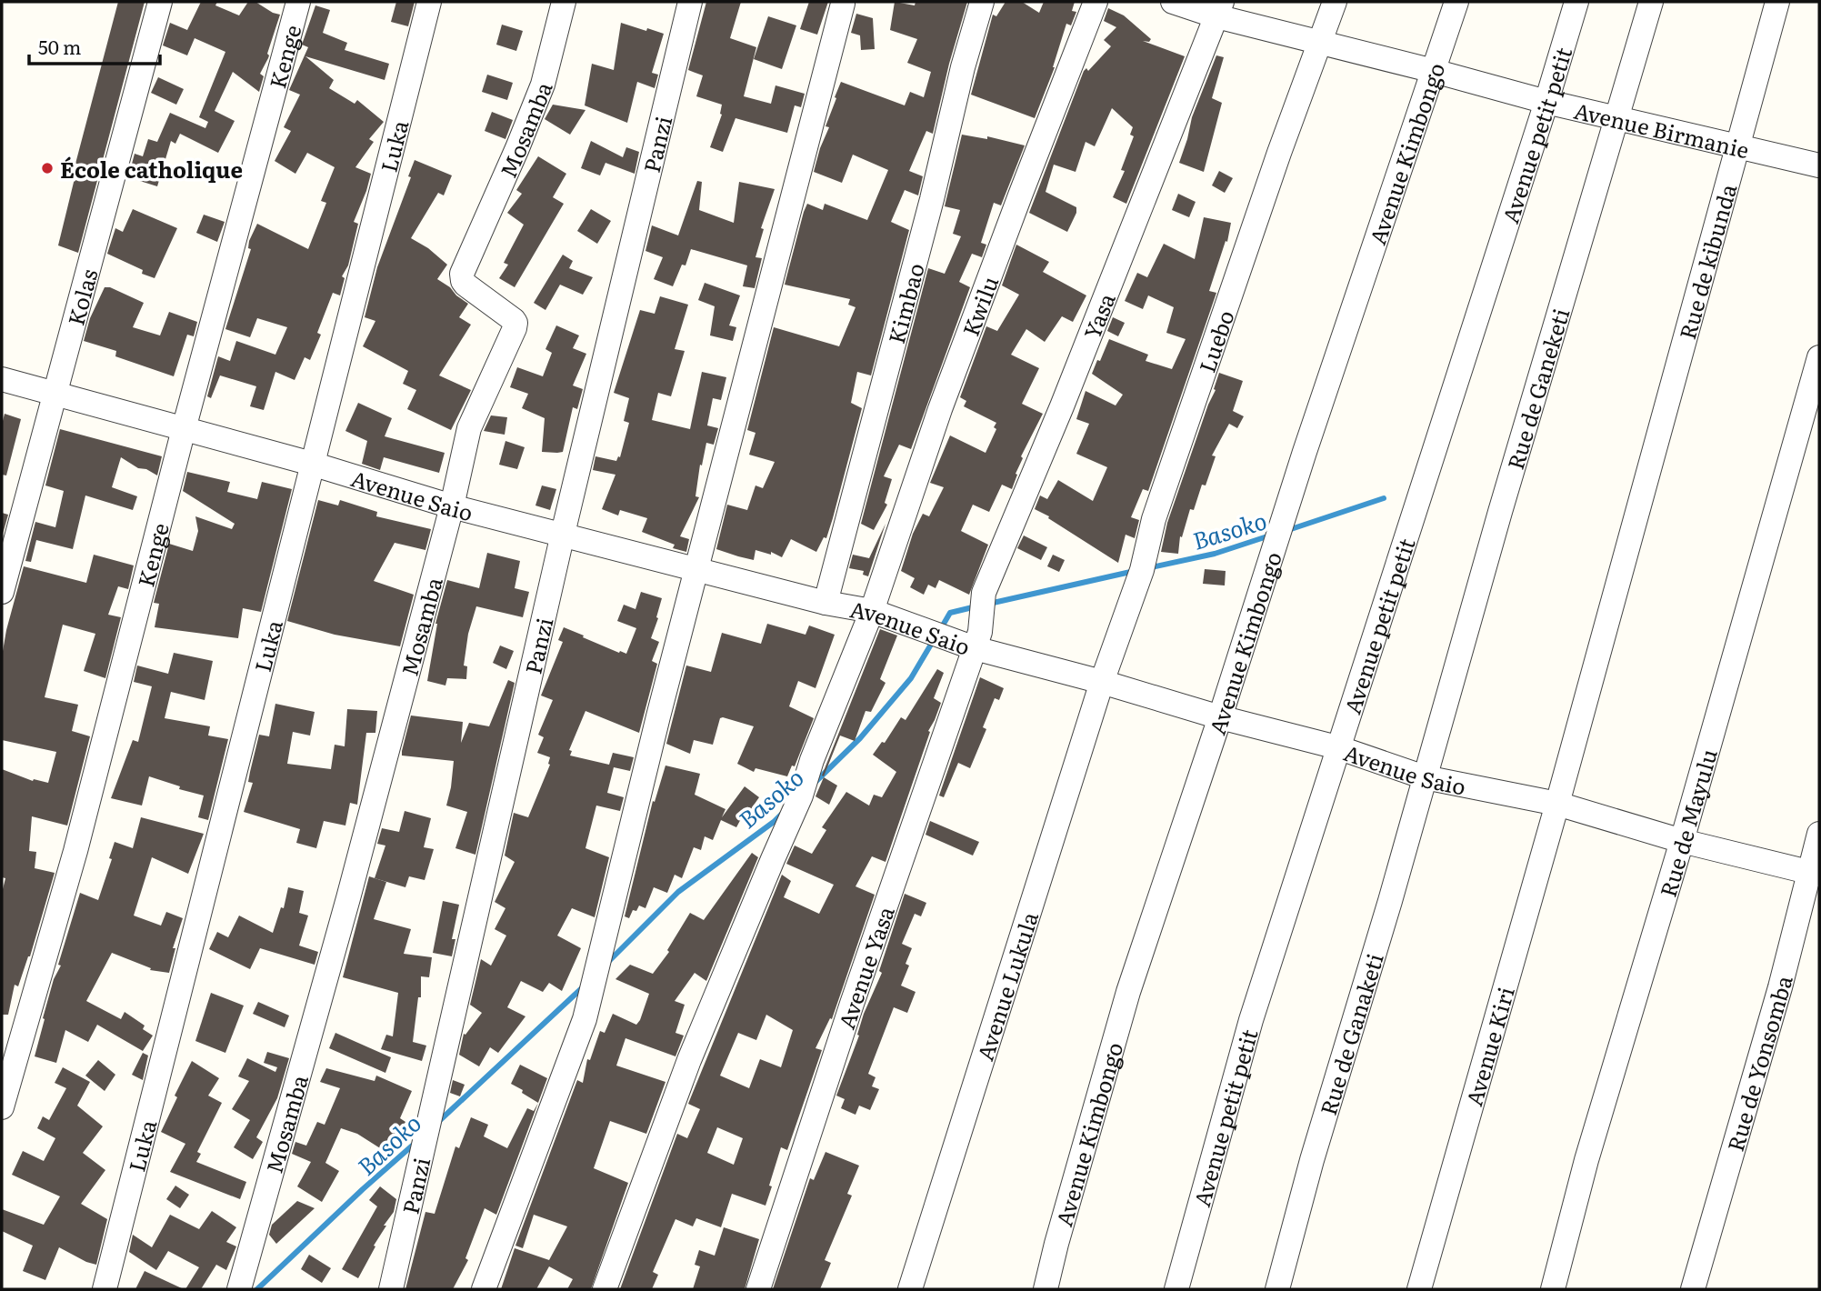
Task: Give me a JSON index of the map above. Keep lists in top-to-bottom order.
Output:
{
  "streets": {
    "street": [
      "Kenge",
      "Mosamba",
      "Avenue Birmanie",
      "Avenue petit petit",
      "Panzi",
      "Luka",
      "Avenue Kimbongo",
      "Rue de kibunda",
      "Kolas",
      "Kimbao",
      "Kwilu",
      "Yasa",
      "Luebo",
      "Rue de Ganeketi",
      "Avenue Saio",
      "Rue de Mayulu",
      "Avenue Yasa",
      "Avenue Lukula",
      "Rue de Ganaketi",
      "Avenue Kiri",
      "Rue de Yonsomba"
    ]
  },
  "crossings": [
    ["Kenge", "Avenue Saio"],
    ["Mosamba", "Avenue Saio"],
    ["Avenue Birmanie", "Avenue petit petit"],
    ["Avenue Birmanie", "Avenue Kimbongo"],
    ["Avenue Birmanie", "Rue de kibunda"],
    ["Avenue Birmanie", "Yasa"],
    ["Avenue Birmanie", "Luebo"],
    ["Avenue Birmanie", "Rue de Ganeketi"],
    ["Avenue petit petit", "Avenue Saio"],
    ["Panzi", "Avenue Saio"],
    ["Luka", "Avenue Saio"],
    ["Avenue Kimbongo", "Avenue Saio"],
    ["Rue de kibunda", "Avenue Saio"],
    ["Rue de kibunda", "Avenue Kiri"],
    ["Kolas", "Avenue Saio"],
    ["Kimbao", "Avenue Saio"],
    ["Kwilu", "Avenue Saio"],
    ["Yasa", "Avenue Saio"],
    ["Yasa", "Avenue Yasa"],
    ["Luebo", "Avenue Saio"],
    ["Luebo", "Avenue Lukula"],
    ["Rue de Ganeketi", "Avenue Saio"],
    ["Rue de Ganeketi", "Rue de Ganaketi"],
    ["Avenue Saio", "Rue de Mayulu"],
    ["Avenue Saio", "Avenue Yasa"],
    ["Avenue Saio", "Avenue Lukula"],
    ["Avenue Saio", "Rue de Ganaketi"],
    ["Avenue Saio", "Avenue Kiri"],
    ["Avenue Saio", "Rue de Yonsomba"]
  ],
  "water": ["Basoko"],
  "places": ["École catholique"],
  "scale_bar": "50 m"
}
